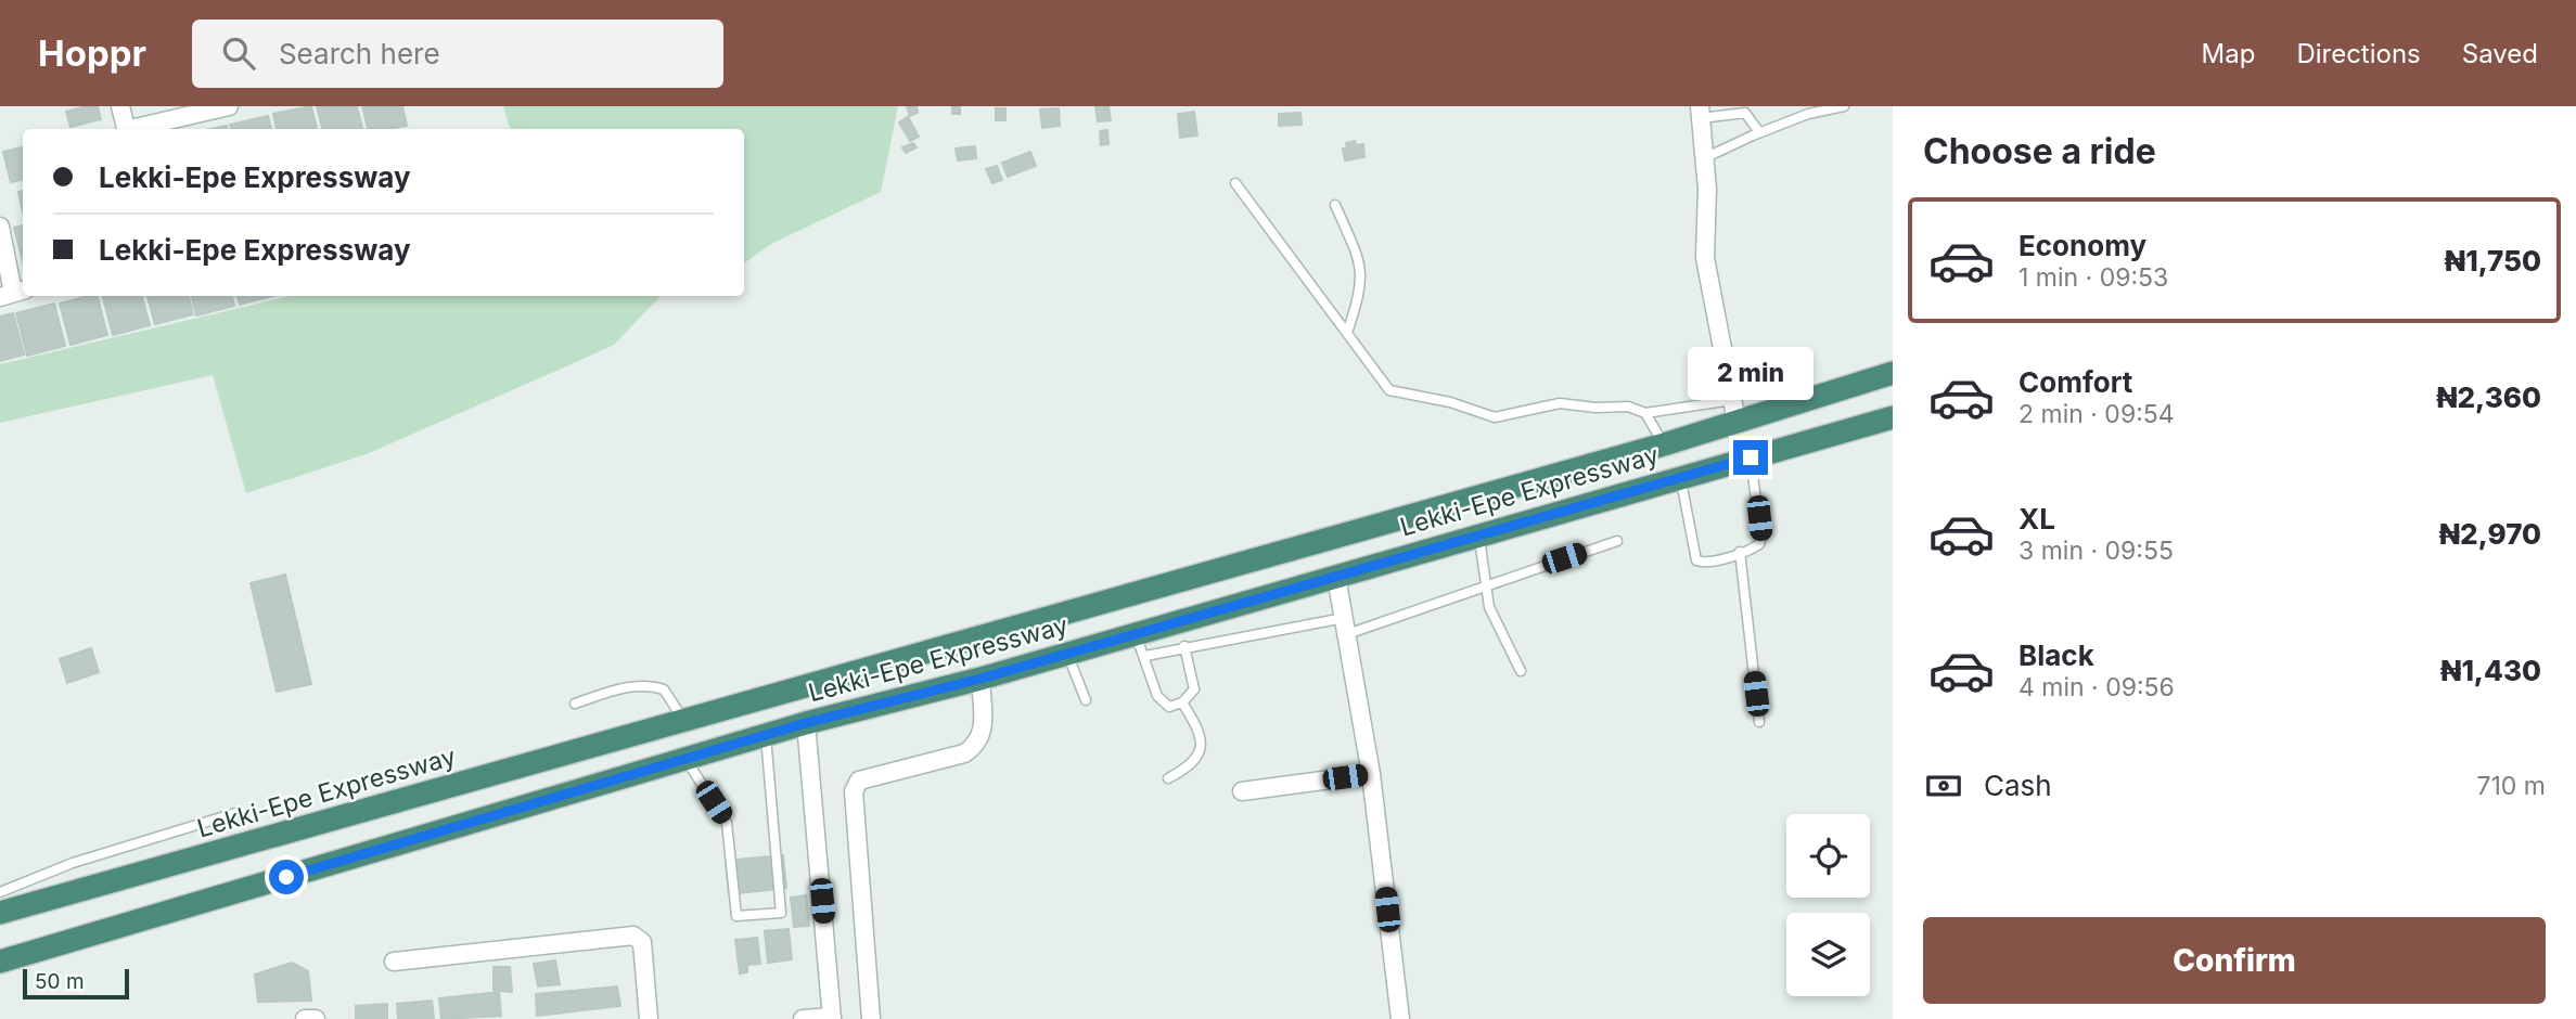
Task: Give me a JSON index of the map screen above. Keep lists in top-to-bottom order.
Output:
{
  "streets": {
    "highway": ["Lekki-Epe Expressway"]
  },
  "scale_bar": "50 m",
  "page": {
    "header": "Hoppr",
    "search": "Search here",
    "nav": ["Map", "Directions", "Saved"],
    "heading": "Choose a ride",
    "banner": ["Lekki-Epe Expressway", "Lekki-Epe Expressway"],
    "list": [
      {
        "name": "Economy",
        "note": "1 min · 09:53",
        "value": "₦1,750"
      },
      {
        "name": "Comfort",
        "note": "2 min · 09:54",
        "value": "₦2,360"
      },
      {
        "name": "XL",
        "note": "3 min · 09:55",
        "value": "₦2,970"
      },
      {
        "name": "Black",
        "note": "4 min · 09:56",
        "value": "₦1,430"
      }
    ],
    "bubble": "2 min",
    "pay": ["Cash", "710 m"],
    "buttons": "Confirm",
    "scale": "50 m"
  }
}
